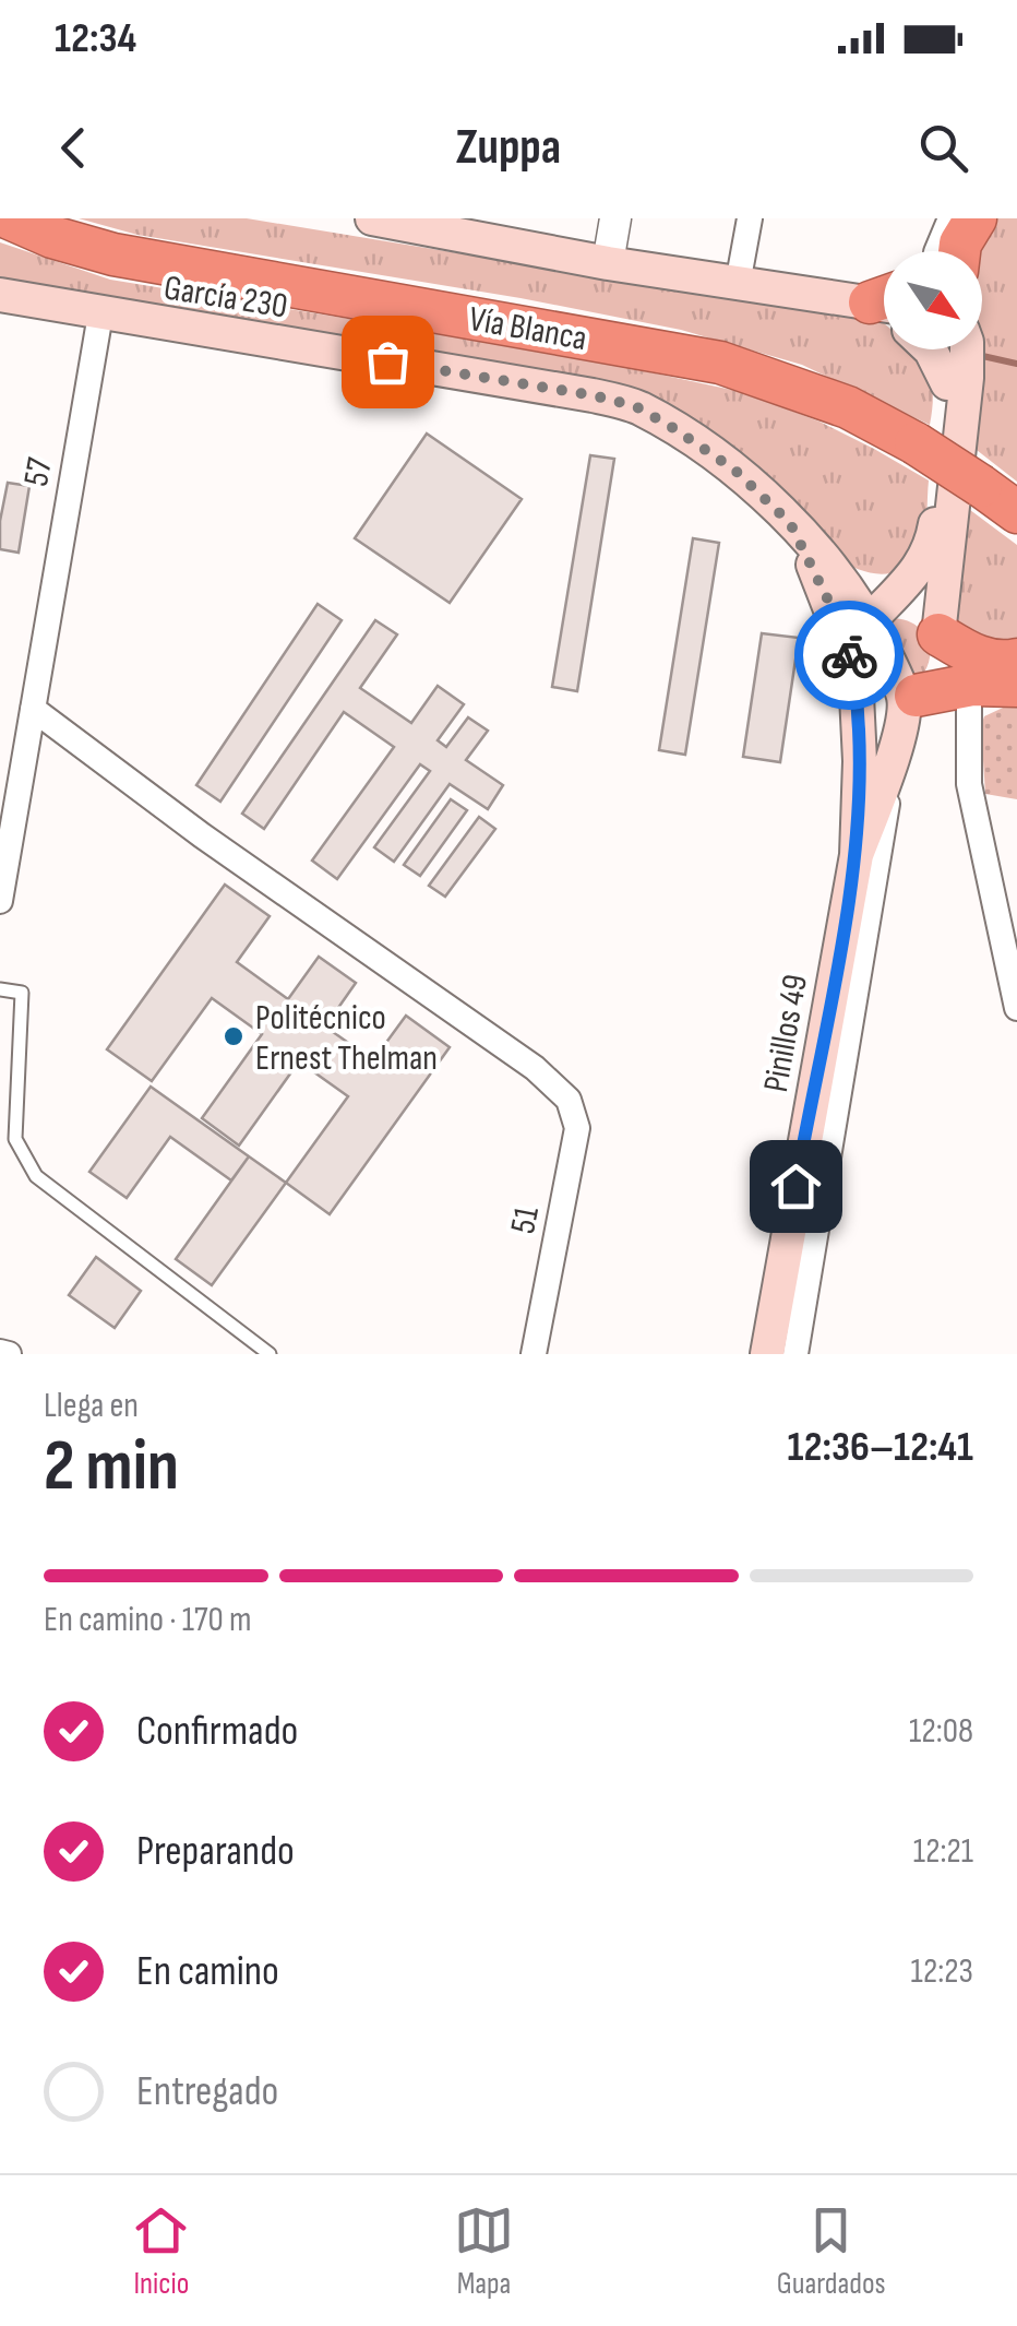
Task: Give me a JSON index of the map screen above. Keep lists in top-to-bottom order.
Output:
{
  "streets": {
    "highway": ["Vía Blanca"],
    "main road": ["García 230", "Pinillos 49"],
    "street": ["57", "51"]
  },
  "crossings": [
    ["García 230", "57"],
    ["García 230", "Pinillos 49"],
    ["57", "51"]
  ],
  "places": ["Politécnico Ernest Thelman"],
  "north": "bottom right",
  "page": {
    "status": "12:34",
    "header": "Zuppa",
    "heading": ["2 min", "Llega en", "12:36–12:41"],
    "bar": "En camino · 170 m",
    "list": [
      ["Confirmado", "12:08"],
      ["Preparando", "12:21"],
      ["En camino", "12:23"],
      "Entregado"
    ],
    "tabs": ["Inicio", "Mapa", "Guardados"]
  }
}
